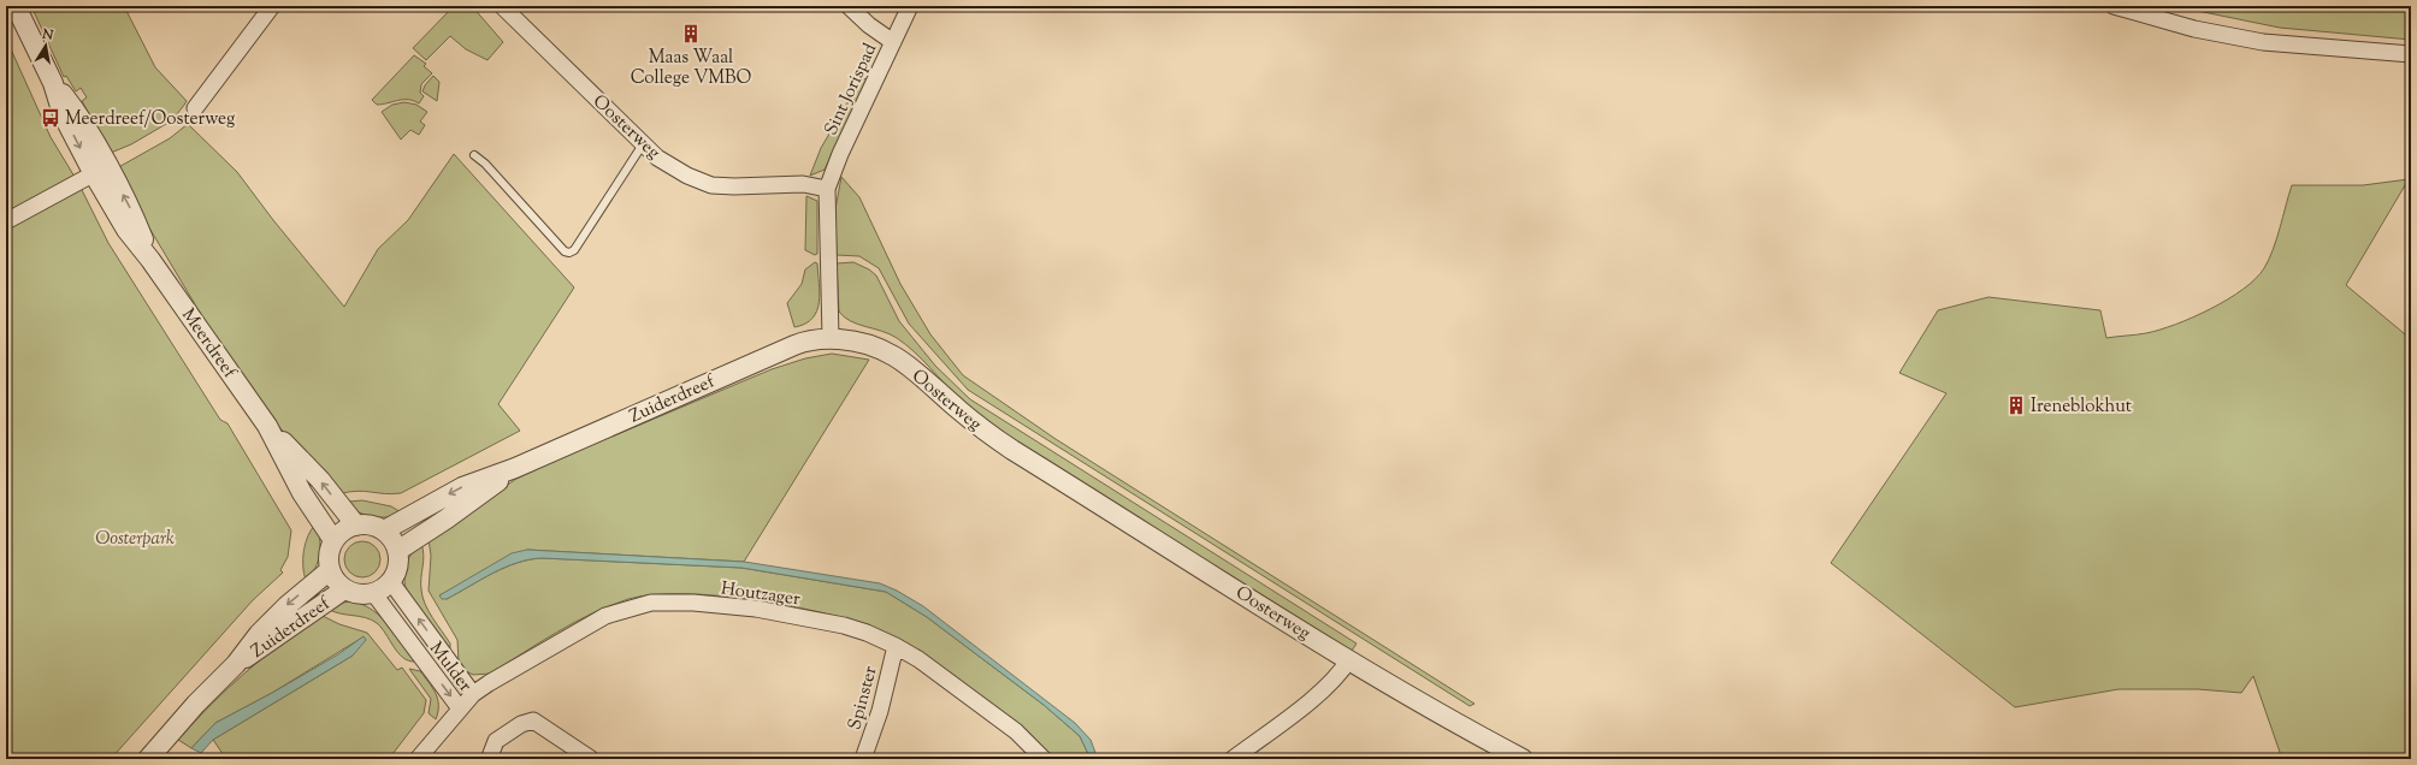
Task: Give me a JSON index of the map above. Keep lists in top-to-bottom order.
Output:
{
  "streets": {
    "street": [
      "Sint Jorispad",
      "Oosterweg",
      "Meerdreef",
      "Zuiderdreef",
      "Houtzager",
      "Mulder",
      "Spinster"
    ]
  },
  "crossings": [
    ["Sint Jorispad", "Oosterweg"],
    ["Oosterweg", "Zuiderdreef"],
    ["Meerdreef", "Zuiderdreef"],
    ["Meerdreef", "Mulder"],
    ["Zuiderdreef", "Mulder"],
    ["Houtzager", "Mulder"],
    ["Houtzager", "Spinster"]
  ],
  "parks": ["Oosterpark"],
  "places": {
    "building": ["Maas Waal College VMBO", "Ireneblokhut"],
    "bus stop": ["Meerdreef/Oosterweg"]
  },
  "north": "top"
}
